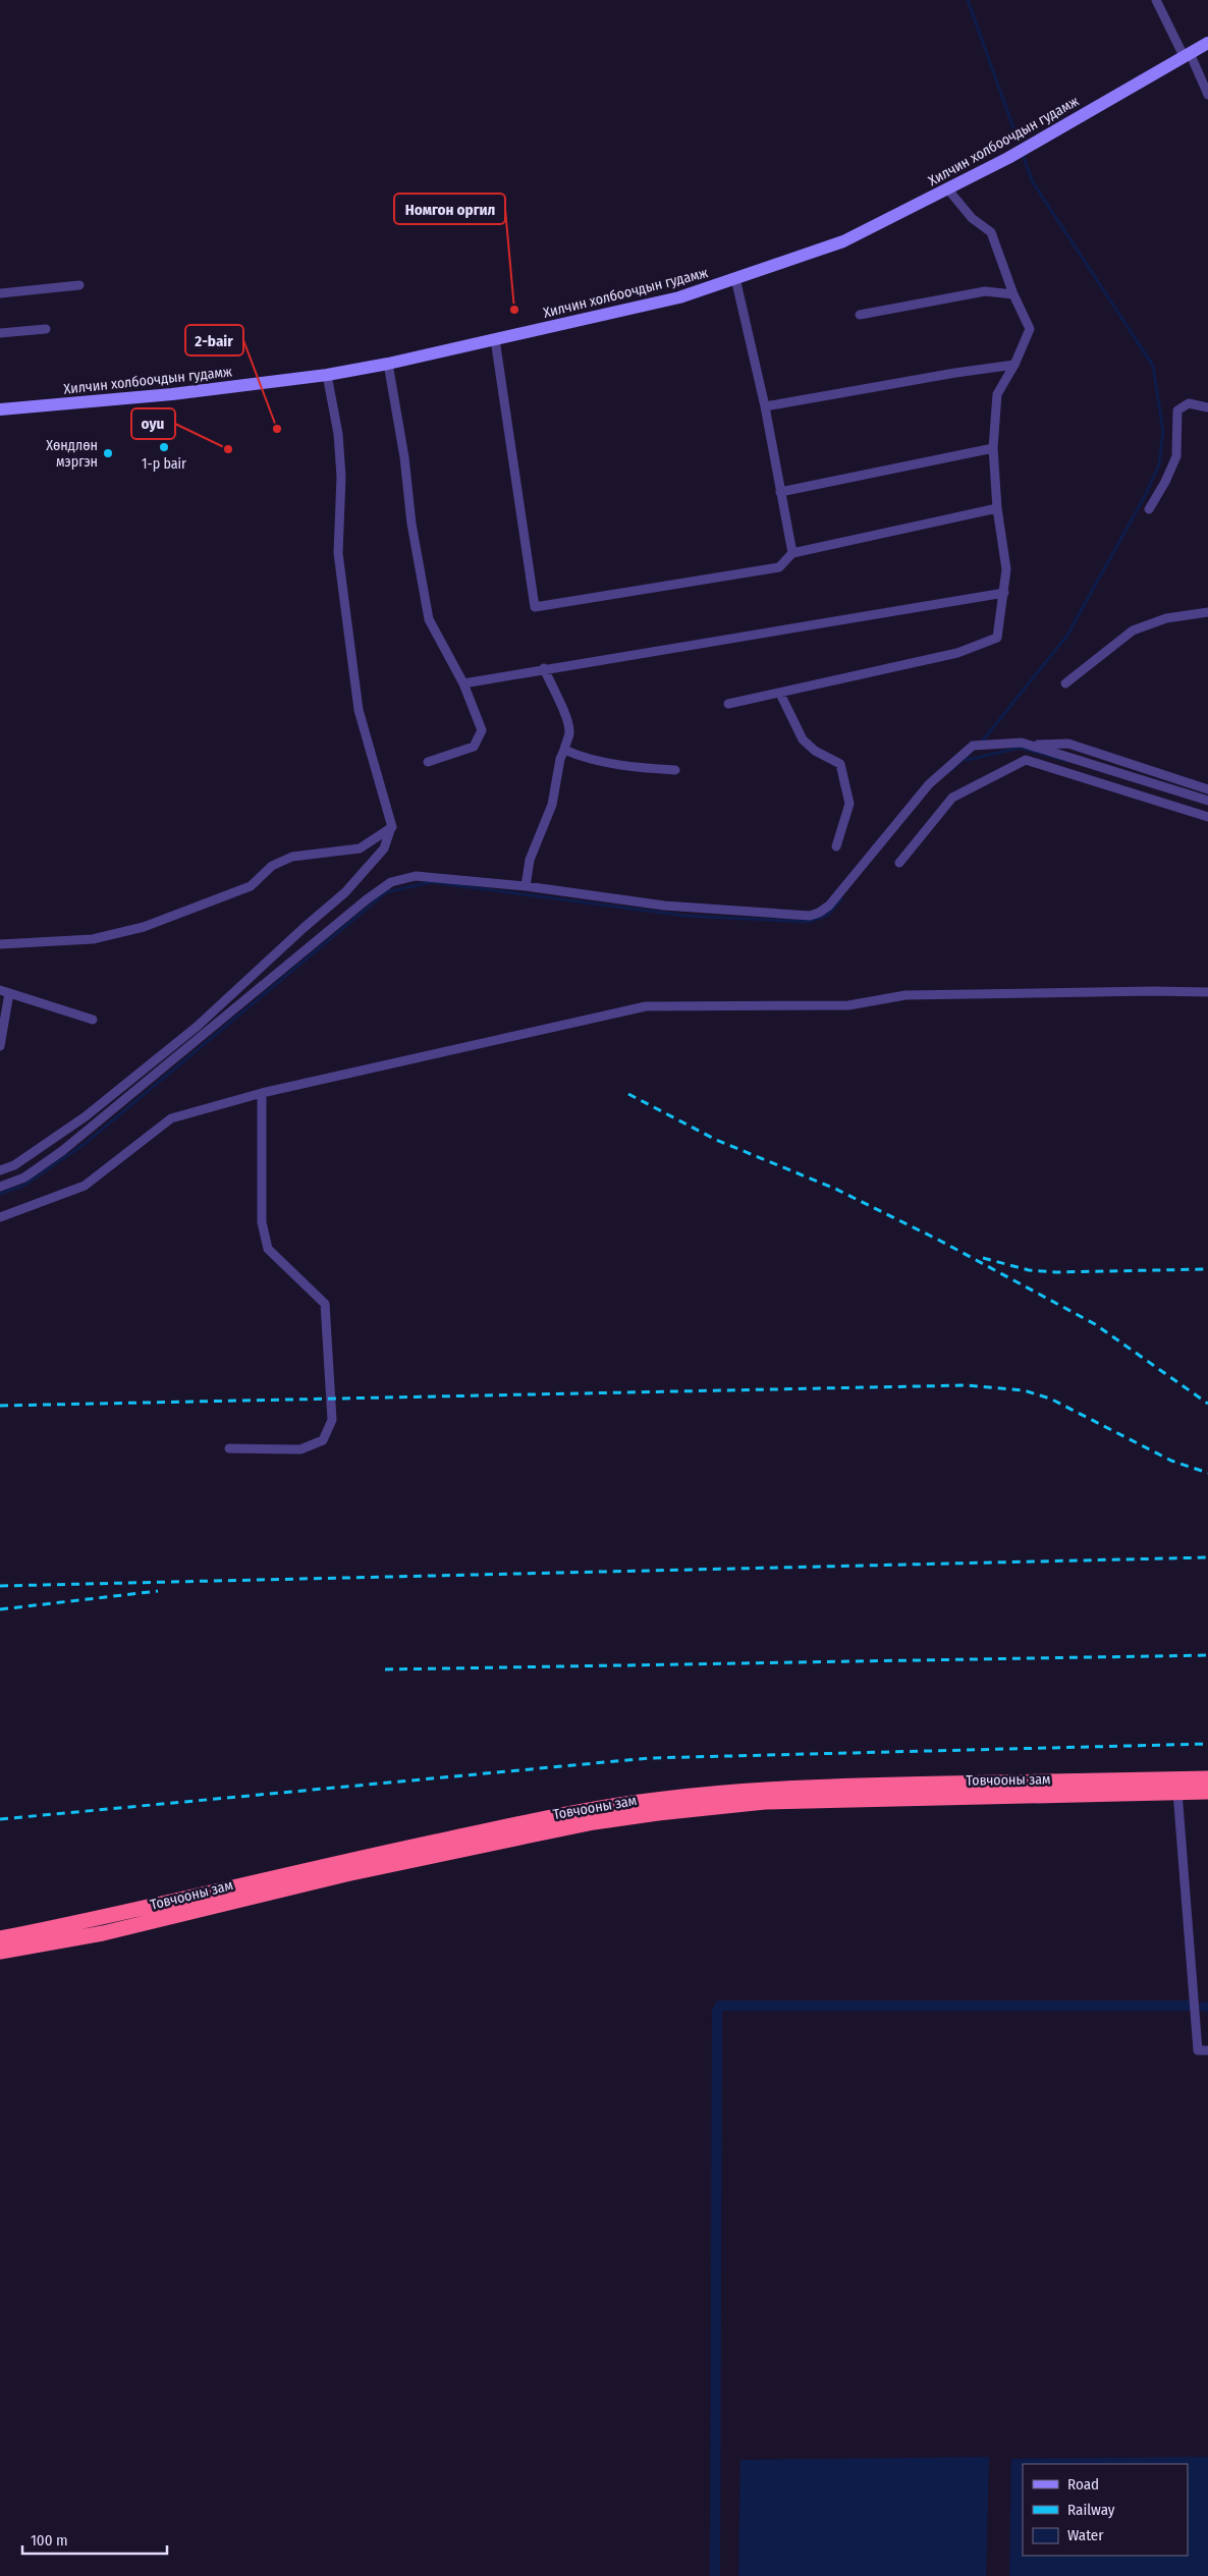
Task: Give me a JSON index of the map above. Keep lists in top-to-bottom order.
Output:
{
  "streets": {
    "highway": ["Товчооны зам"],
    "main road": ["Хилчин холбоочдын гудамж"]
  },
  "places": [
    "Номгон оргил",
    "2-bair",
    "1-p bair",
    "oyu",
    "Хөндлөн мэргэн"
  ],
  "legend": ["Road", "Railway", "Water"],
  "scale_bar": "100 m"
}
